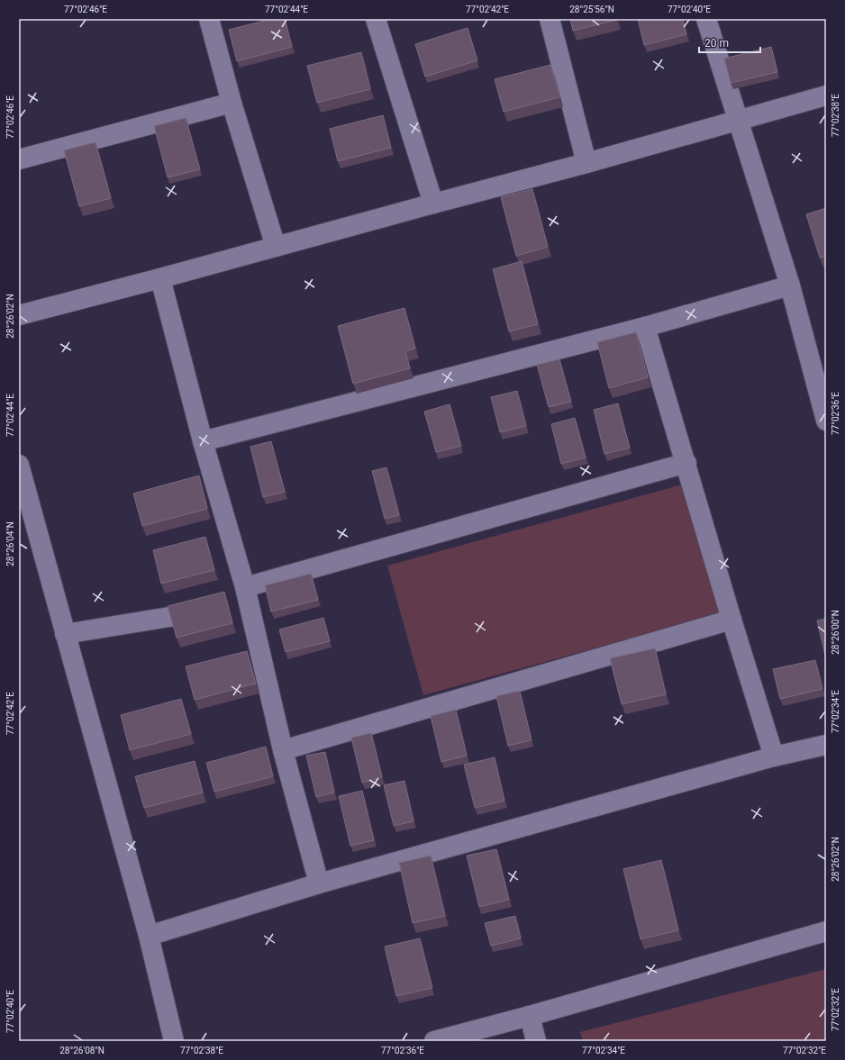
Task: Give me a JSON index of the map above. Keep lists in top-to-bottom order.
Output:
{
  "scale_bar": "20 m",
  "coordinates": [
    "77°02'46\"E",
    "77°02'44\"E",
    "77°02'42\"E",
    "28°25'56\"N",
    "77°02'40\"E",
    "77°02'38\"E",
    "28°26'02\"N",
    "77°02'36\"E",
    "28°26'04\"N",
    "28°26'00\"N",
    "77°02'34\"E",
    "77°02'32\"E",
    "28°26'08\"N"
  ]
}
